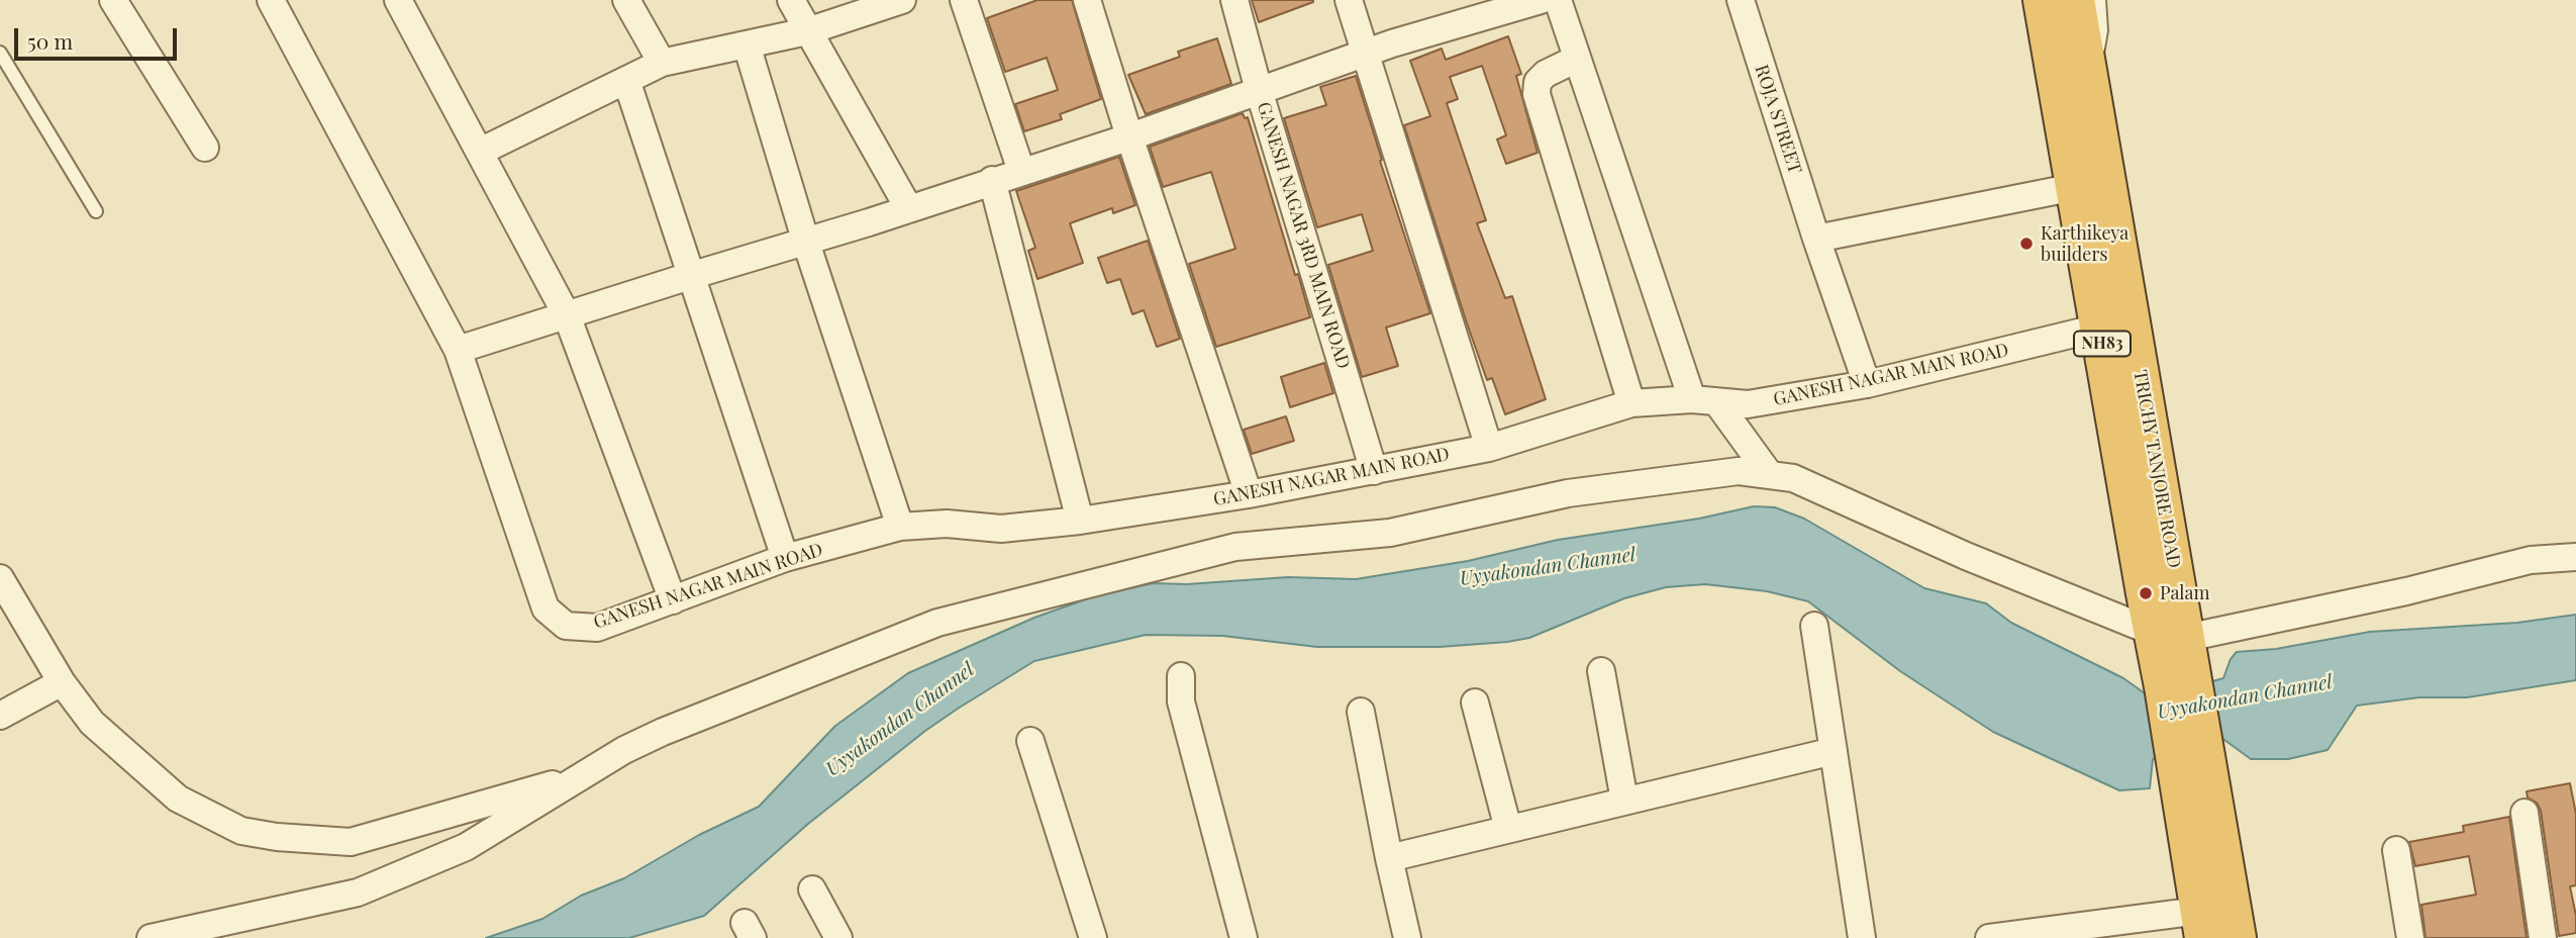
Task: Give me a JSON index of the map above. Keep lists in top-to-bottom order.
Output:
{
  "streets": {
    "highway": ["NH83", "TRICHY TANJORE ROAD"],
    "street": ["ROJA STREET", "GANESH NAGAR 3RD MAIN ROAD", "GANESH NAGAR MAIN ROAD"]
  },
  "crossings": [
    ["ROJA STREET", "GANESH NAGAR MAIN ROAD"],
    ["GANESH NAGAR 3RD MAIN ROAD", "GANESH NAGAR MAIN ROAD"],
    ["GANESH NAGAR MAIN ROAD", "TRICHY TANJORE ROAD"]
  ],
  "water": ["Uyyakondan Channel"],
  "places": ["Karthikeya builders", "Palam"],
  "scale_bar": "50 m"
}
